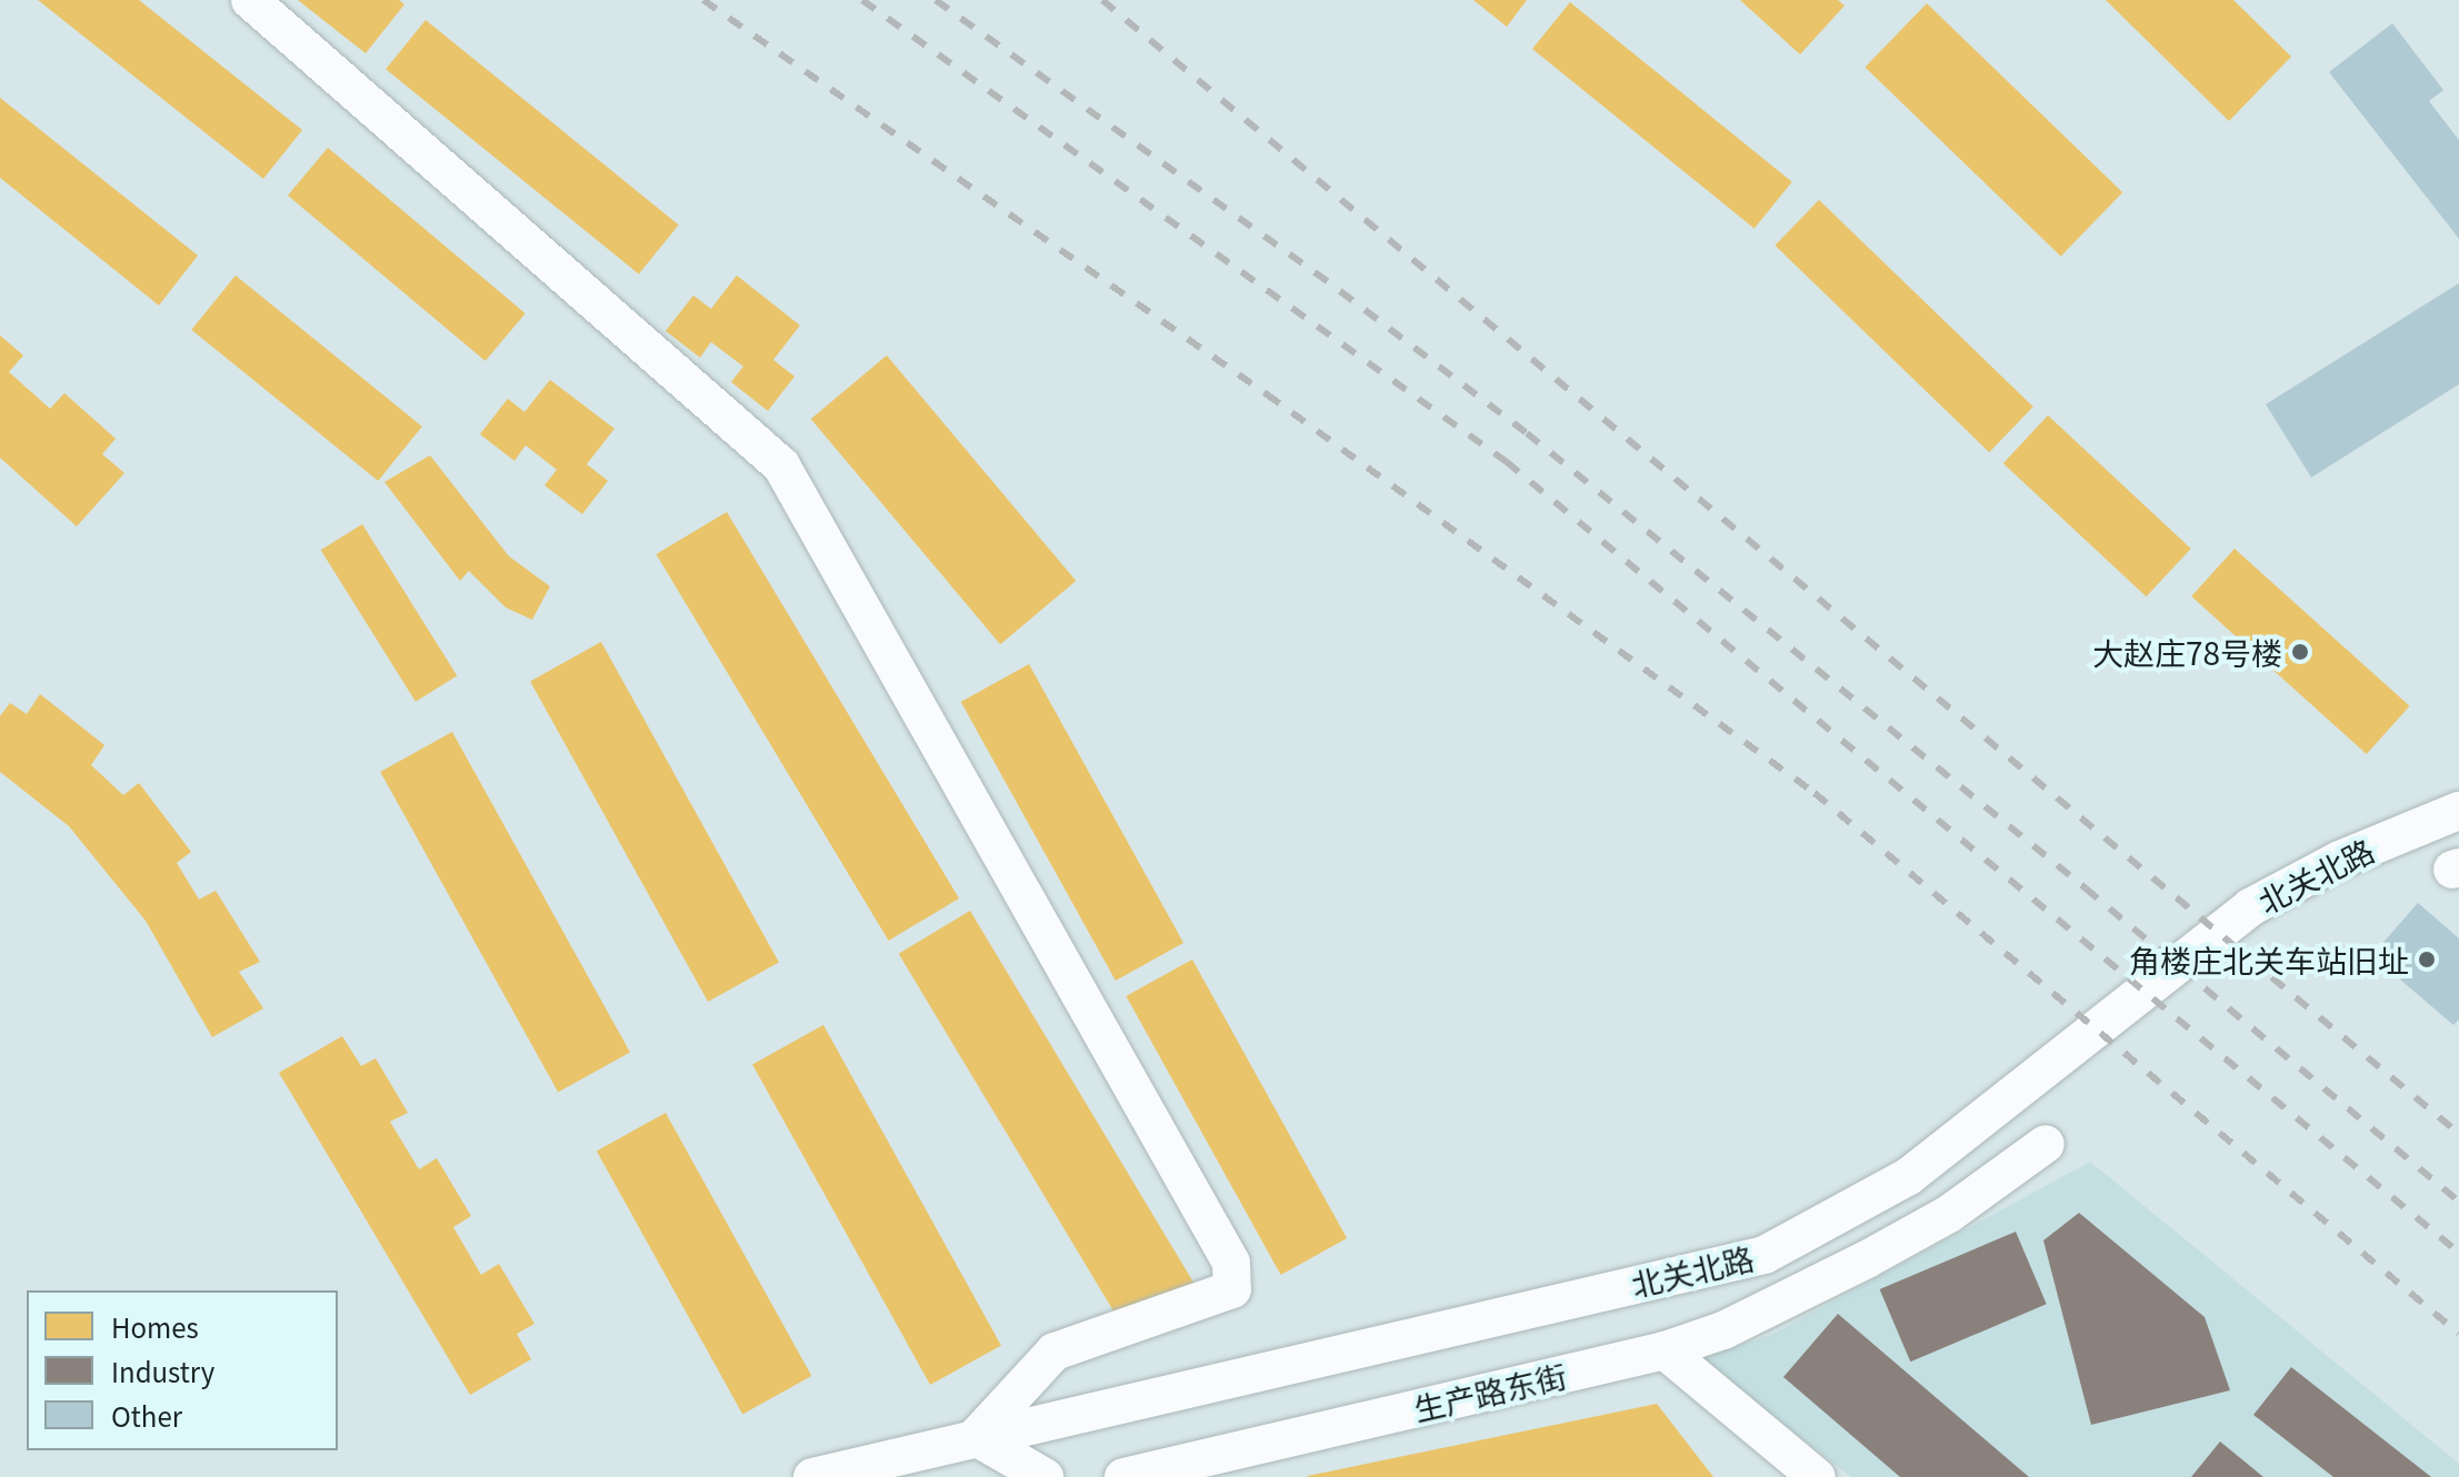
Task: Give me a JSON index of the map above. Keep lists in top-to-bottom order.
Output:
{
  "streets": {
    "street": ["北关北路", "生产路东街"]
  },
  "places": ["大赵庄78号楼", "角楼庄北关车站旧址"],
  "legend": ["Homes", "Industry", "Other"]
}
